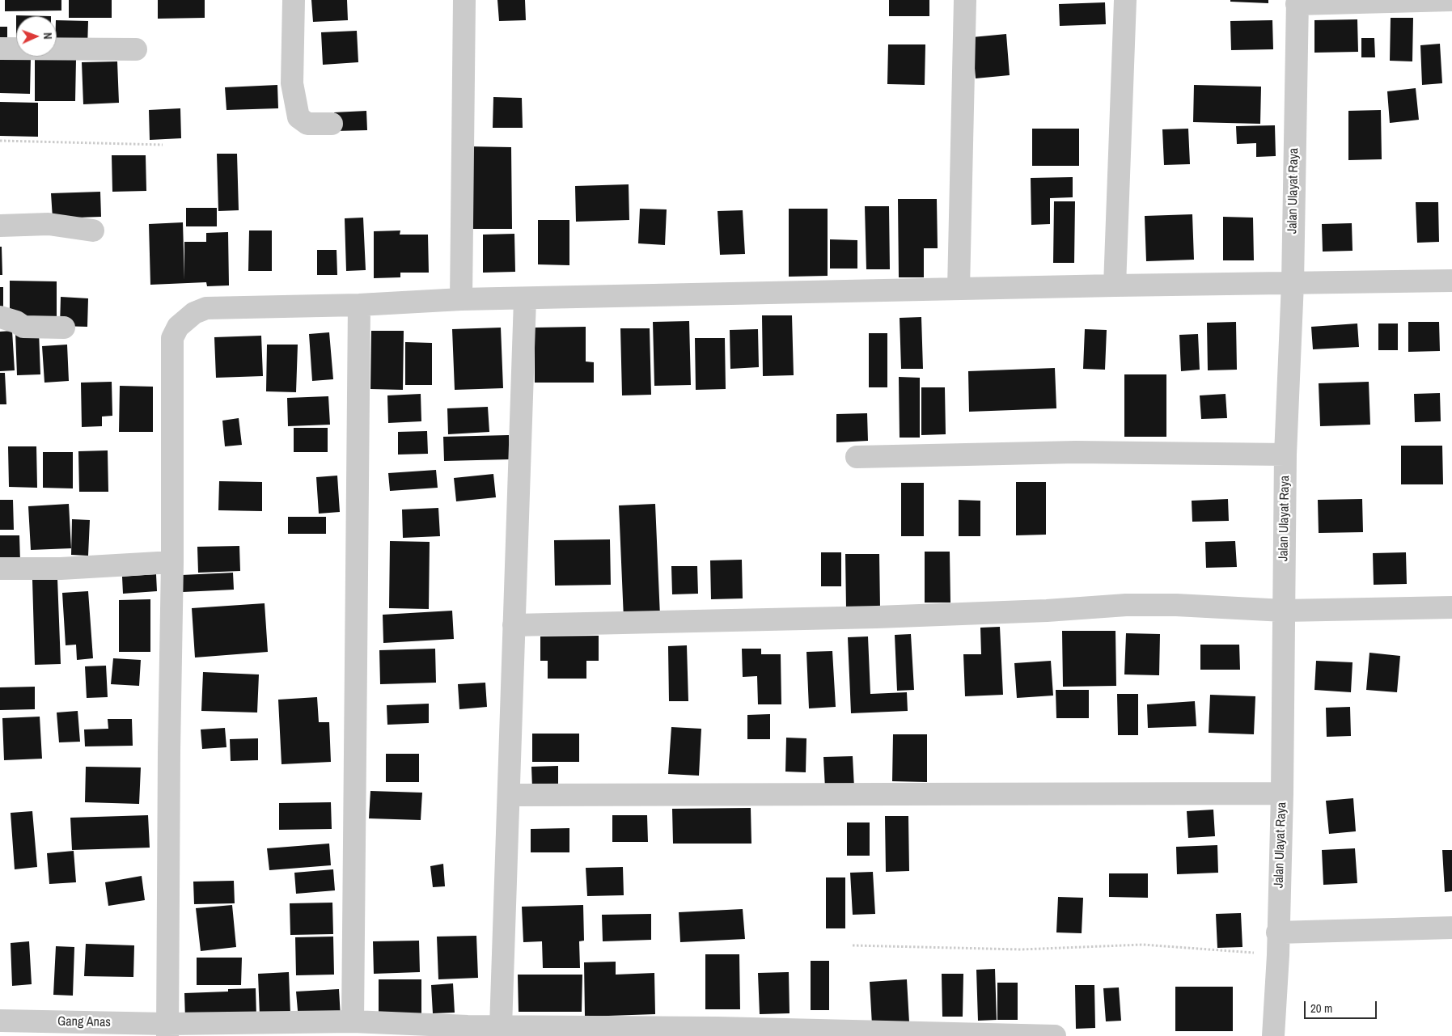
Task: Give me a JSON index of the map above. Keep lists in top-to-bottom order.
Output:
{
  "streets": {
    "street": ["Jalan Ulayat Raya", "Gang Anas"]
  },
  "scale_bar": "20 m",
  "north": "right"
}
